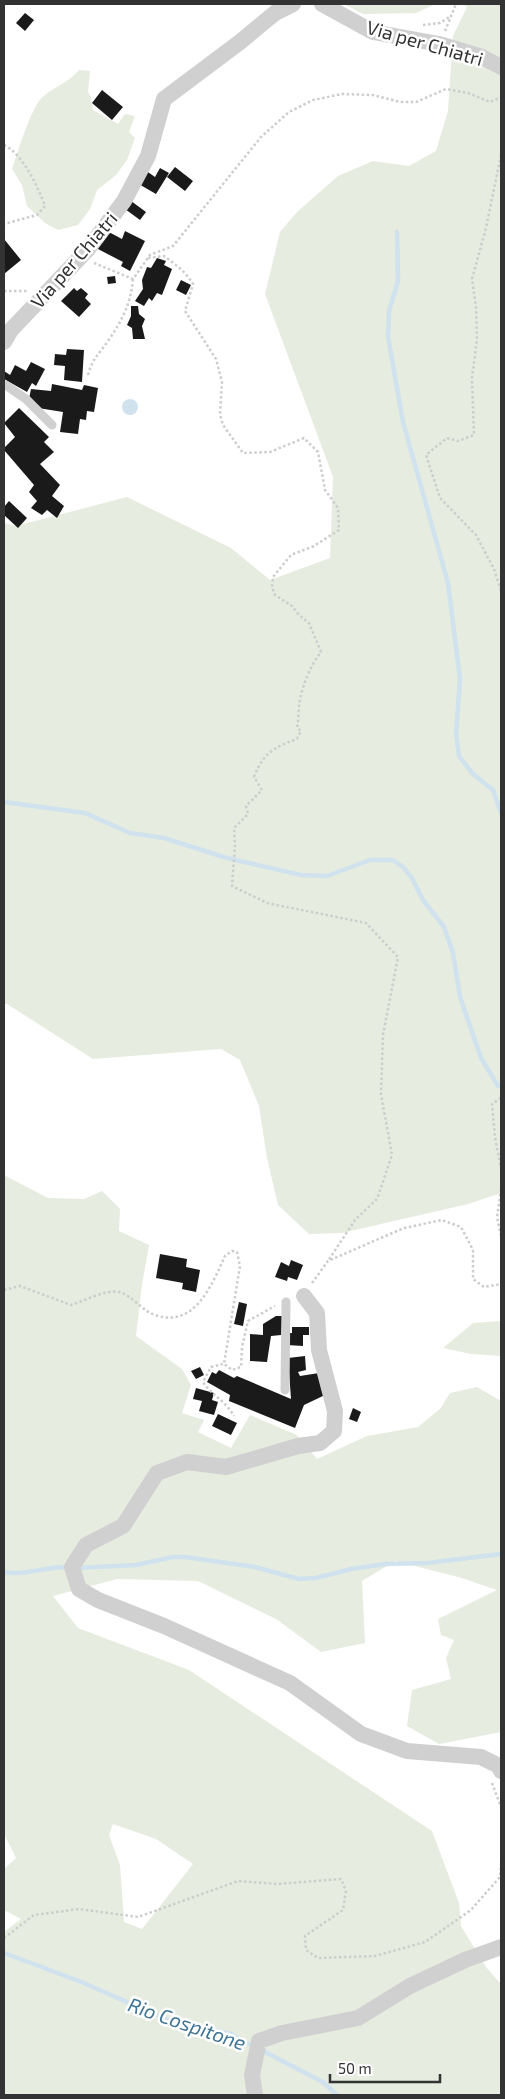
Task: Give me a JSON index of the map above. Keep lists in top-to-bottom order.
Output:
{
  "streets": {
    "street": ["Via per Chiatri"]
  },
  "water": ["Rio Cospitone"],
  "scale_bar": "50 m"
}
